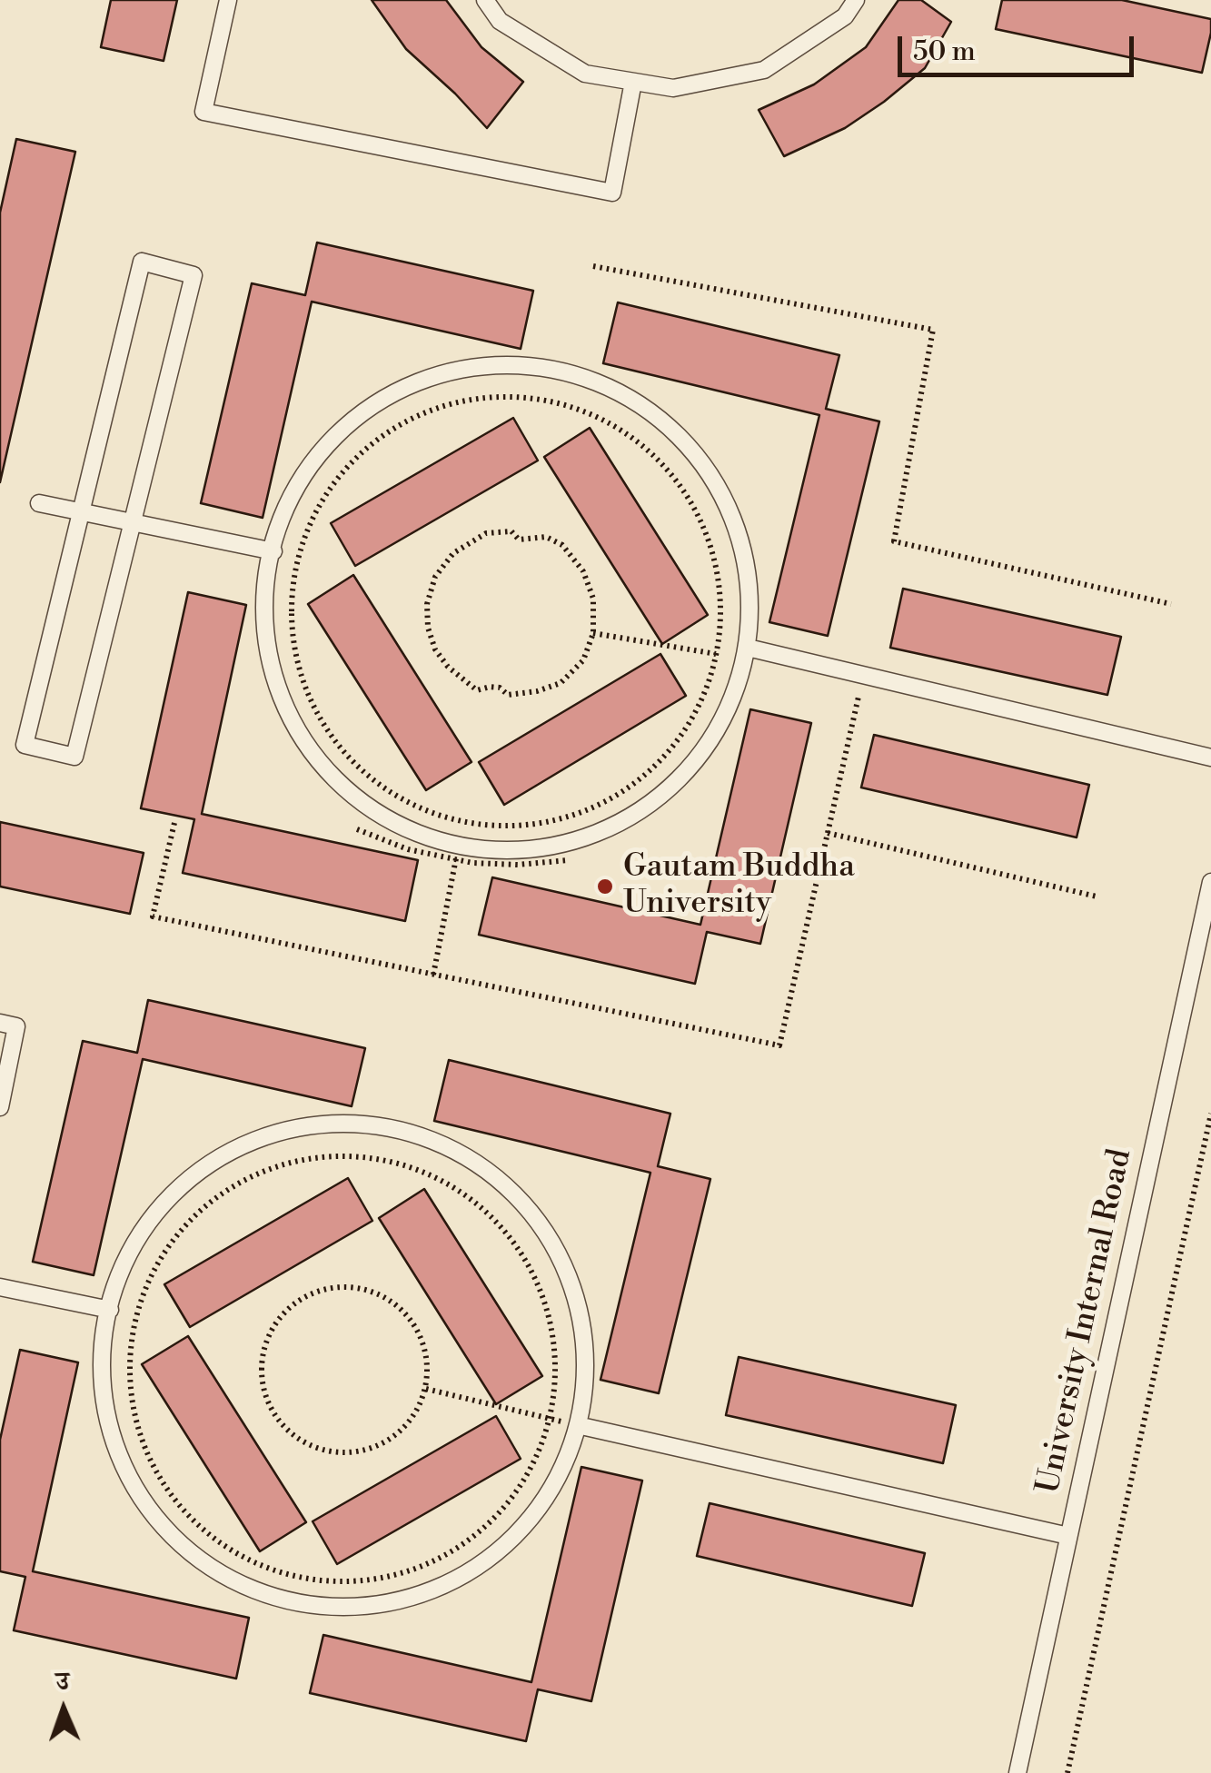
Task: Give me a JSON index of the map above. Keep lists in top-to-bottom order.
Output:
{
  "streets": {
    "lane": ["University Internal Road"]
  },
  "places": ["Gautam Buddha University"],
  "scale_bar": "50 m",
  "north": "top"
}
